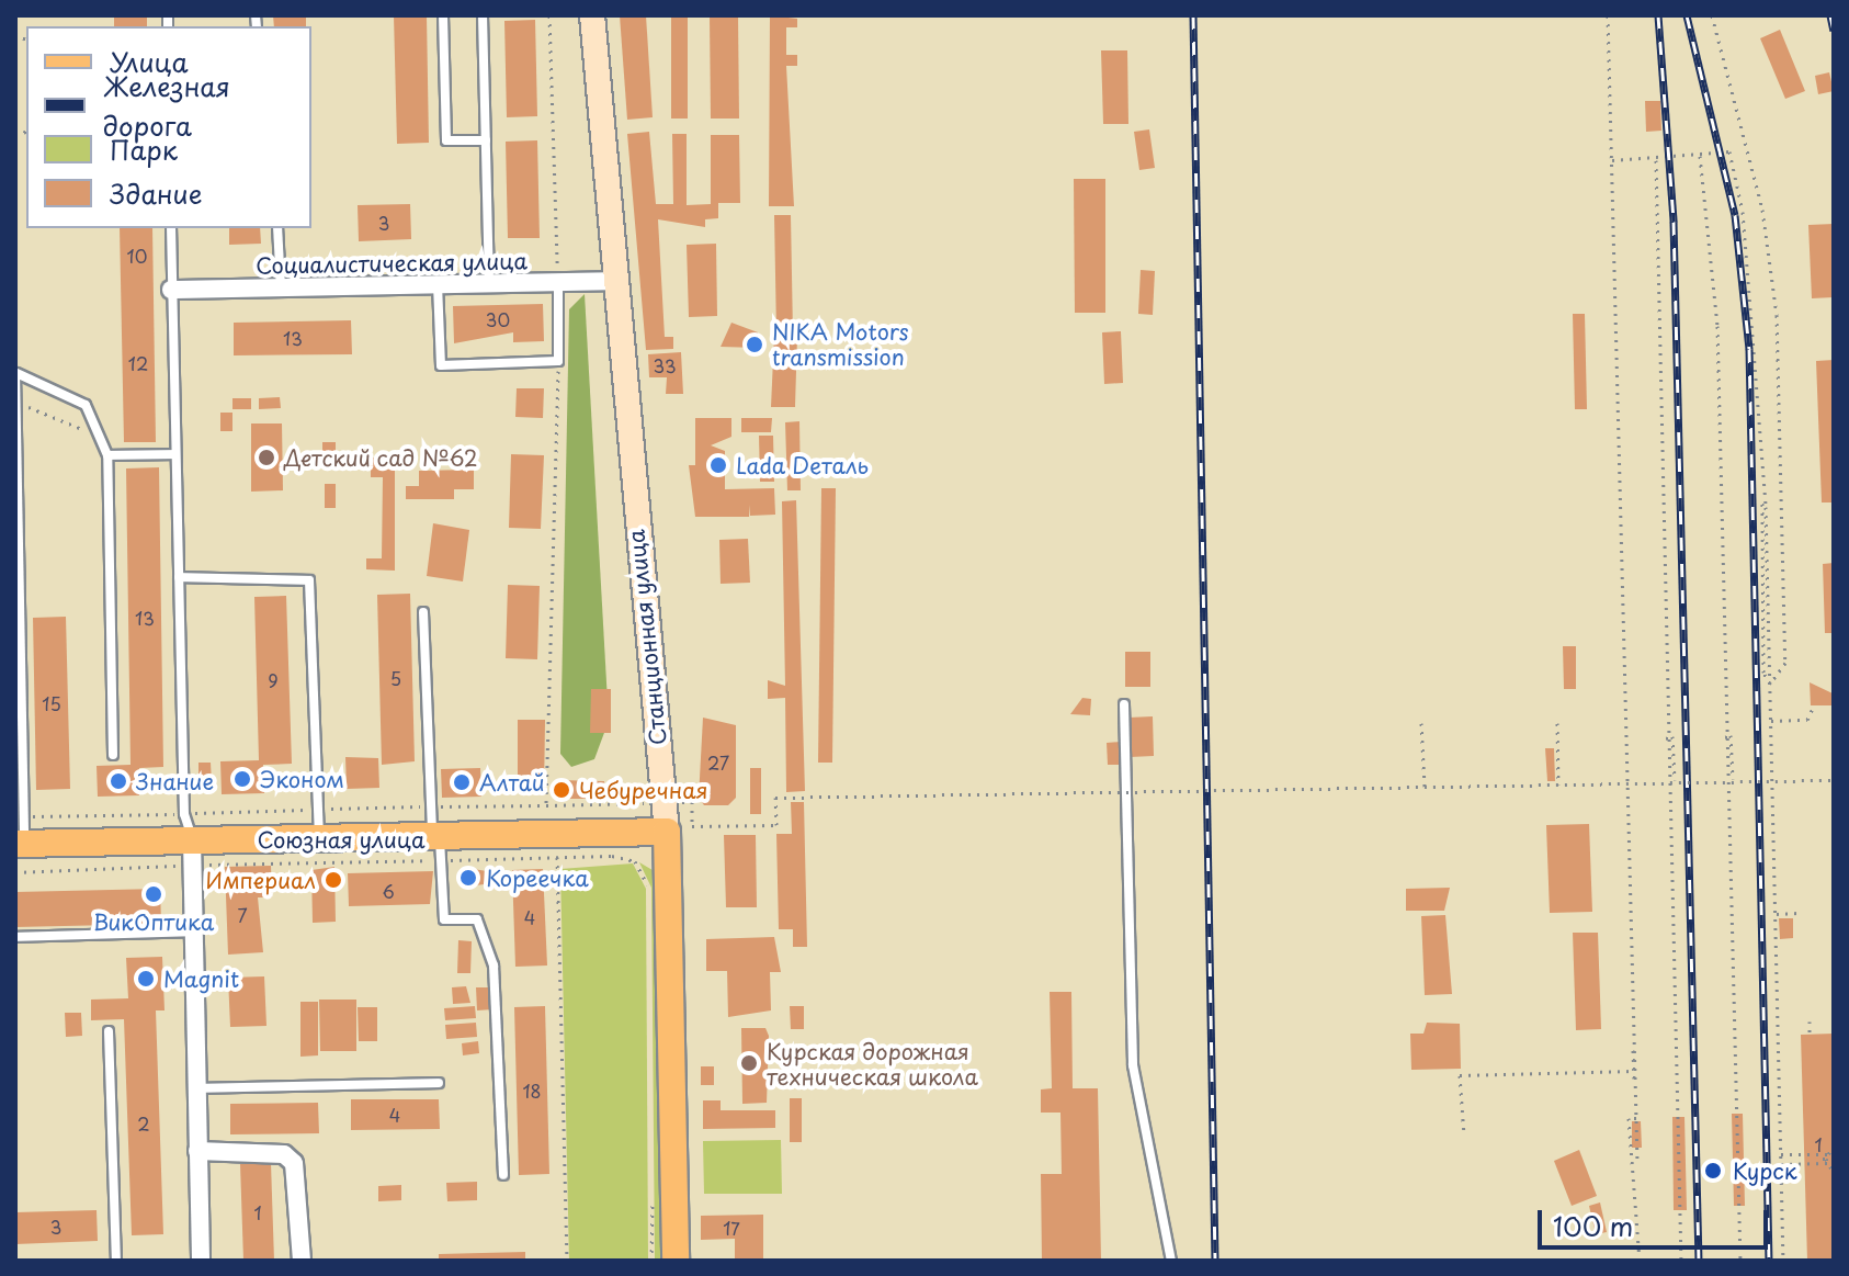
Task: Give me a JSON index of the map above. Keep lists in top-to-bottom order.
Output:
{
  "streets": {
    "main road": ["Станционная улица", "Союзная улица"],
    "street": ["Социалистическая улица"]
  },
  "crossings": [
    ["Социалистическая улица", "Станционная улица"],
    ["Станционная улица", "Союзная улица"]
  ],
  "places": [
    "NIKA Motors transmission",
    "Детский сад №62",
    "Lada Dеталь",
    "Эконом",
    "Знание",
    "Алтай",
    "Чебуречная",
    "Кореечка",
    "Империал",
    "ВикОптика",
    "Magnit",
    "Курская дорожная техническая школа",
    "Курск"
  ],
  "house_numbers": [
    "3",
    "10",
    "30",
    "13",
    "12",
    "33",
    "13",
    "5",
    "9",
    "15",
    "27",
    "6",
    "7",
    "4",
    "18",
    "4",
    "2",
    "1",
    "1",
    "3",
    "17"
  ],
  "legend": [
    "Улица",
    "Железная дорога",
    "Парк",
    "Здание"
  ],
  "scale_bar": "100 m"
}
